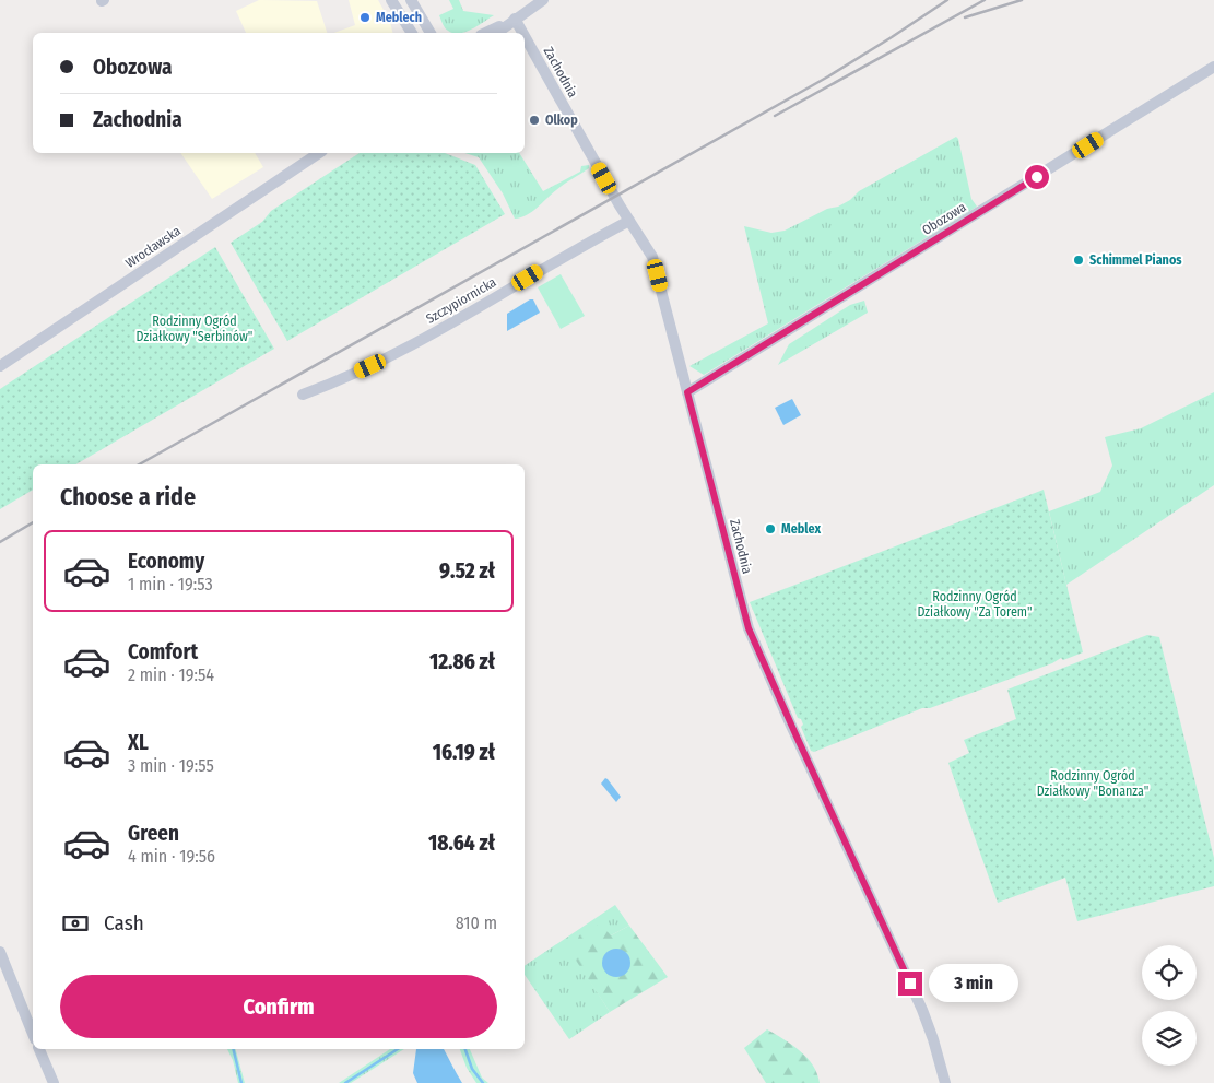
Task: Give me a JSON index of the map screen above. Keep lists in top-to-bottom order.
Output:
{
  "streets": {
    "street": [
      "Zachodnia",
      "Obozowa",
      "Wrocławska",
      "Szczypiornicka"
    ]
  },
  "crossings": [
    ["Zachodnia", "Obozowa"],
    ["Zachodnia", "Szczypiornicka"]
  ],
  "parks": ["Rodzinny Ogród Działkowy \"Serbinów\"", "Rodzinny Ogród Działkowy \"Za Torem\"", "Rodzinny Ogród Działkowy \"Bonanza\""],
  "places": [
    "Meblech",
    "Olkop",
    "Schimmel Pianos",
    "Meblex"
  ],
  "page": {
    "banner": ["Obozowa", "Zachodnia"],
    "heading": "Choose a ride",
    "list": [
      {
        "name": "Economy",
        "note": "1 min · 19:53",
        "value": "9.52 zł"
      },
      {
        "name": "Comfort",
        "note": "2 min · 19:54",
        "value": "12.86 zł"
      },
      {
        "name": "XL",
        "note": "3 min · 19:55",
        "value": "16.19 zł"
      },
      {
        "name": "Green",
        "note": "4 min · 19:56",
        "value": "18.64 zł"
      }
    ],
    "pay": ["Cash", "810 m"],
    "bubble": "3 min",
    "buttons": "Confirm"
  }
}
